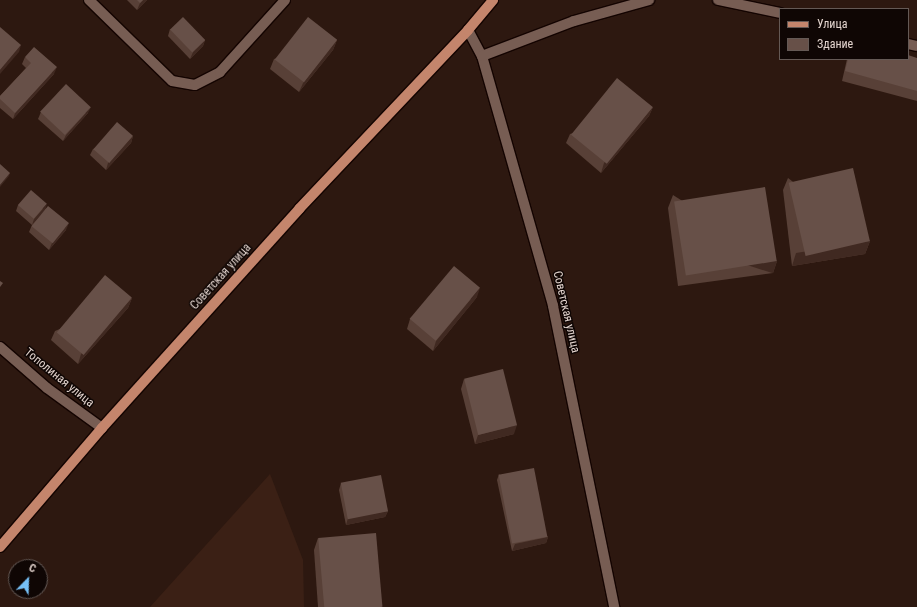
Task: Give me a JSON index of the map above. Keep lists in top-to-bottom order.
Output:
{
  "streets": {
    "main road": ["Советская улица"],
    "street": ["Тополиная улица"]
  },
  "crossings": [
    ["Советская улица", "Тополиная улица"]
  ],
  "legend": ["Улица", "Здание"],
  "north": "top right"
}
